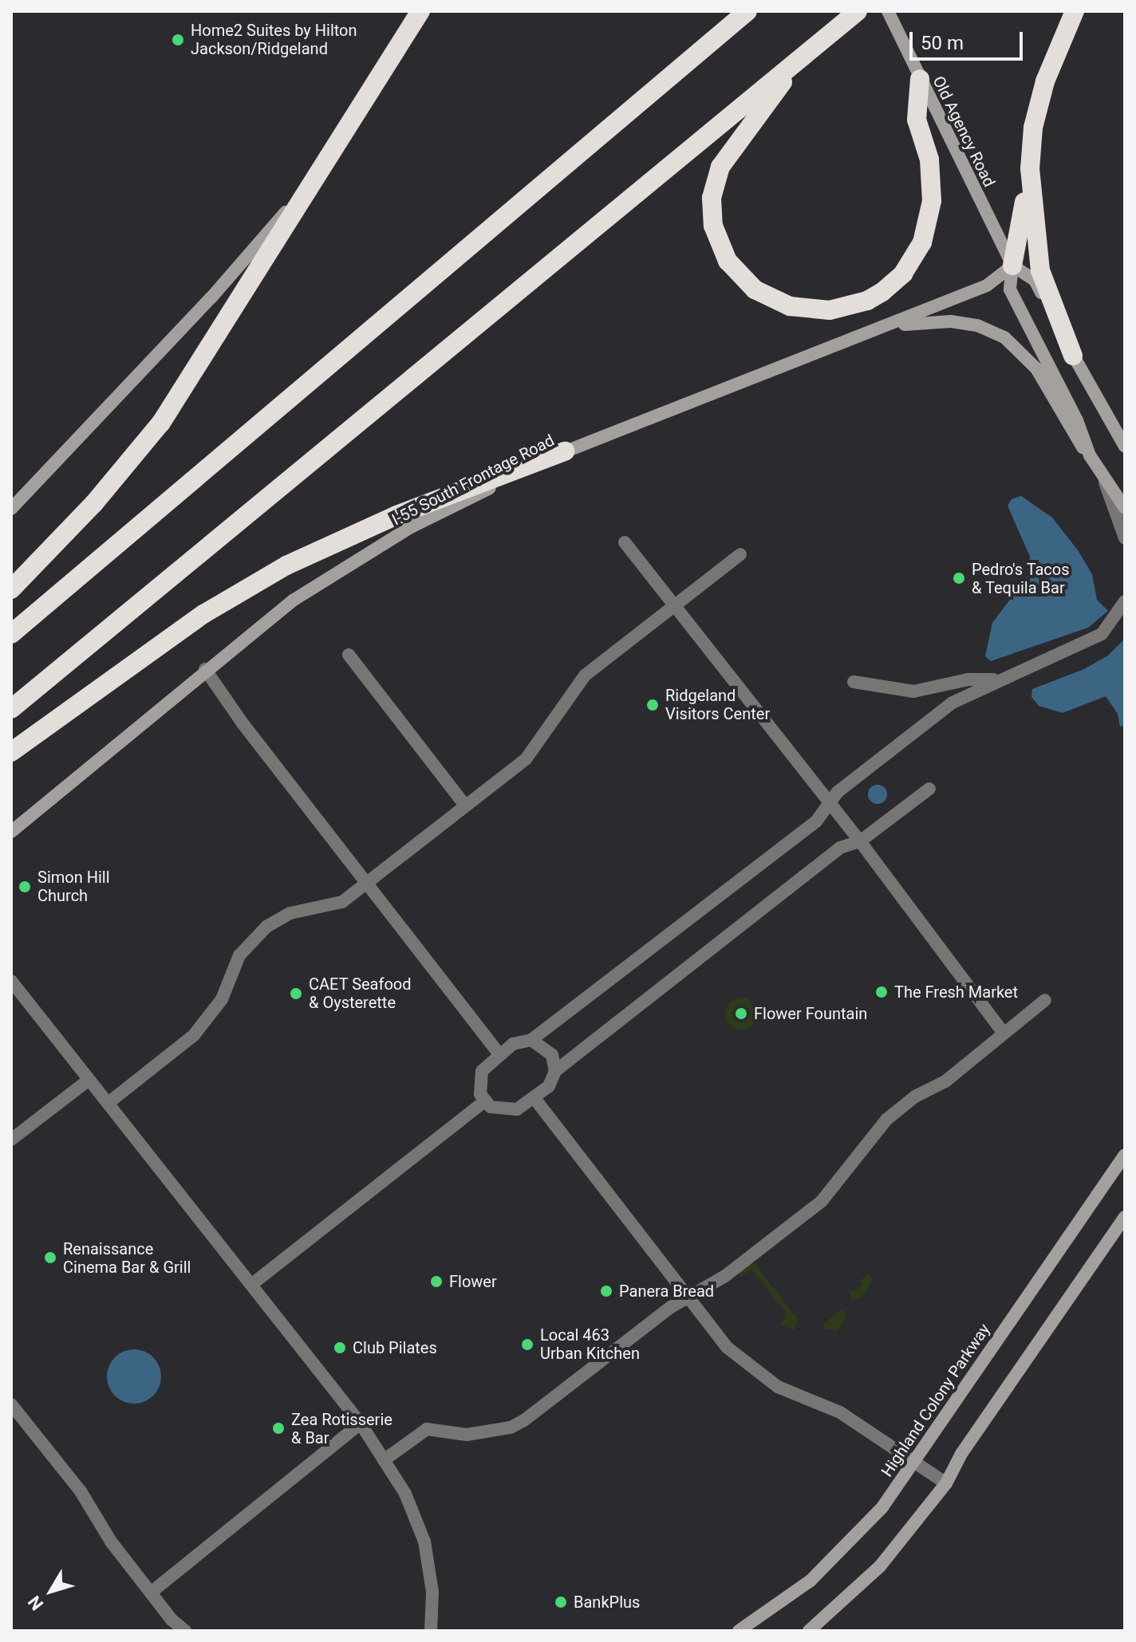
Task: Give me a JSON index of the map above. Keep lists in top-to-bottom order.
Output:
{
  "streets": {
    "street": ["Old Agency Road", "I-55 South Frontage Road", "Highland Colony Parkway"]
  },
  "crossings": [
    ["Old Agency Road", "I-55 South Frontage Road"]
  ],
  "places": [
    "Home2 Suites by Hilton Jackson/Ridgeland",
    "Pedro's Tacos & Tequila Bar",
    "Ridgeland Visitors Center",
    "Simon Hill Church",
    "The Fresh Market",
    "CAET Seafood & Oysterette",
    "Flower Fountain",
    "Renaissance Cinema Bar & Grill",
    "Flower",
    "Panera Bread",
    "Local 463 Urban Kitchen",
    "Club Pilates",
    "Zea Rotisserie & Bar",
    "BankPlus"
  ],
  "scale_bar": "50 m",
  "north": "bottom left"
}
